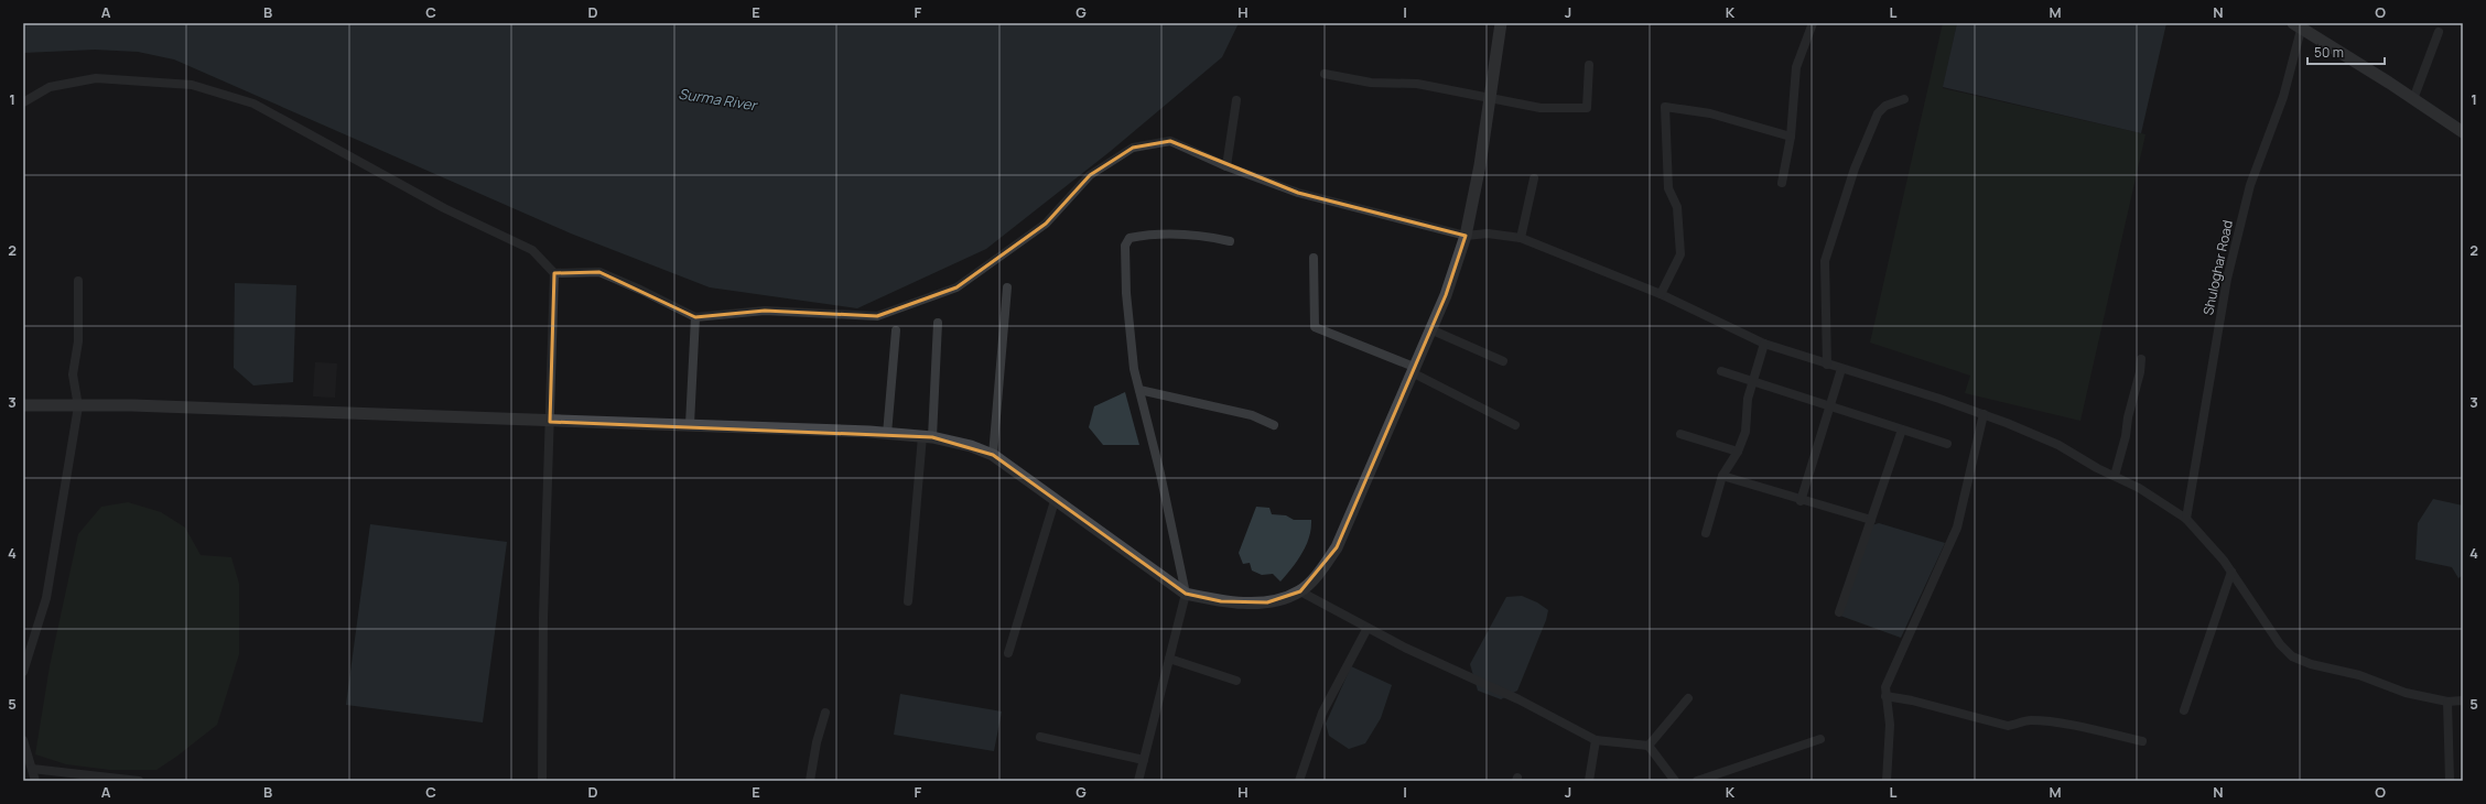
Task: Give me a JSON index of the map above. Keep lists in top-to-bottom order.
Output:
{
  "streets": {
    "street": ["Shuloghar Road"]
  },
  "water": ["Surma River"],
  "scale_bar": "50 m",
  "grid": {
    "columns": [
      "A",
      "B",
      "C",
      "D",
      "E",
      "F",
      "G",
      "H",
      "I",
      "J",
      "K",
      "L",
      "M",
      "N",
      "O"
    ],
    "rows": [
      "1",
      "2",
      "3",
      "4",
      "5"
    ]
  }
}
